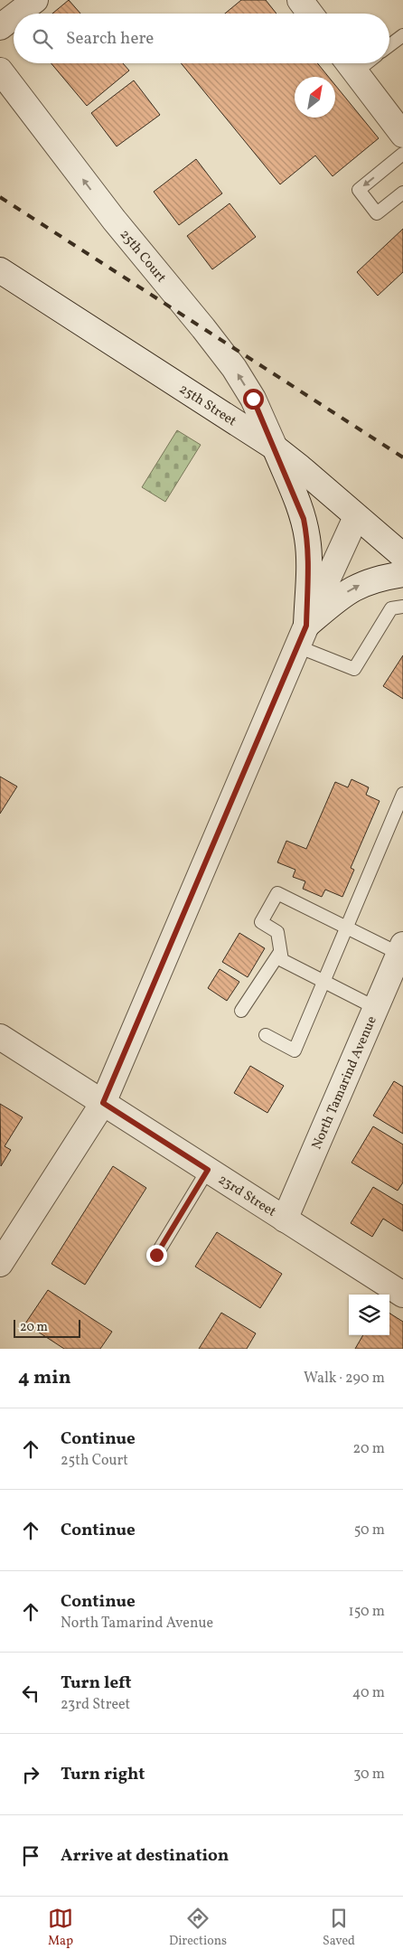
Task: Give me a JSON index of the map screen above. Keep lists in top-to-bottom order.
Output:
{
  "streets": {
    "street": [
      "25th Court",
      "25th Street",
      "North Tamarind Avenue",
      "23rd Street"
    ]
  },
  "crossings": [
    ["25th Court", "25th Street"],
    ["North Tamarind Avenue", "23rd Street"]
  ],
  "one_way": ["25th Court"],
  "scale_bar": "20 m",
  "north": "top right",
  "page": {
    "search": "Search here",
    "scale": "20 m",
    "heading": ["4 min", "Walk · 290 m"],
    "list": [
      ["Continue", "25th Court", "20 m"],
      ["Continue", "50 m"],
      ["Continue", "North Tamarind Avenue", "150 m"],
      ["Turn left", "23rd Street", "40 m"],
      ["Turn right", "30 m"],
      "Arrive at destination"
    ],
    "nav": ["Map", "Directions", "Saved"]
  }
}
